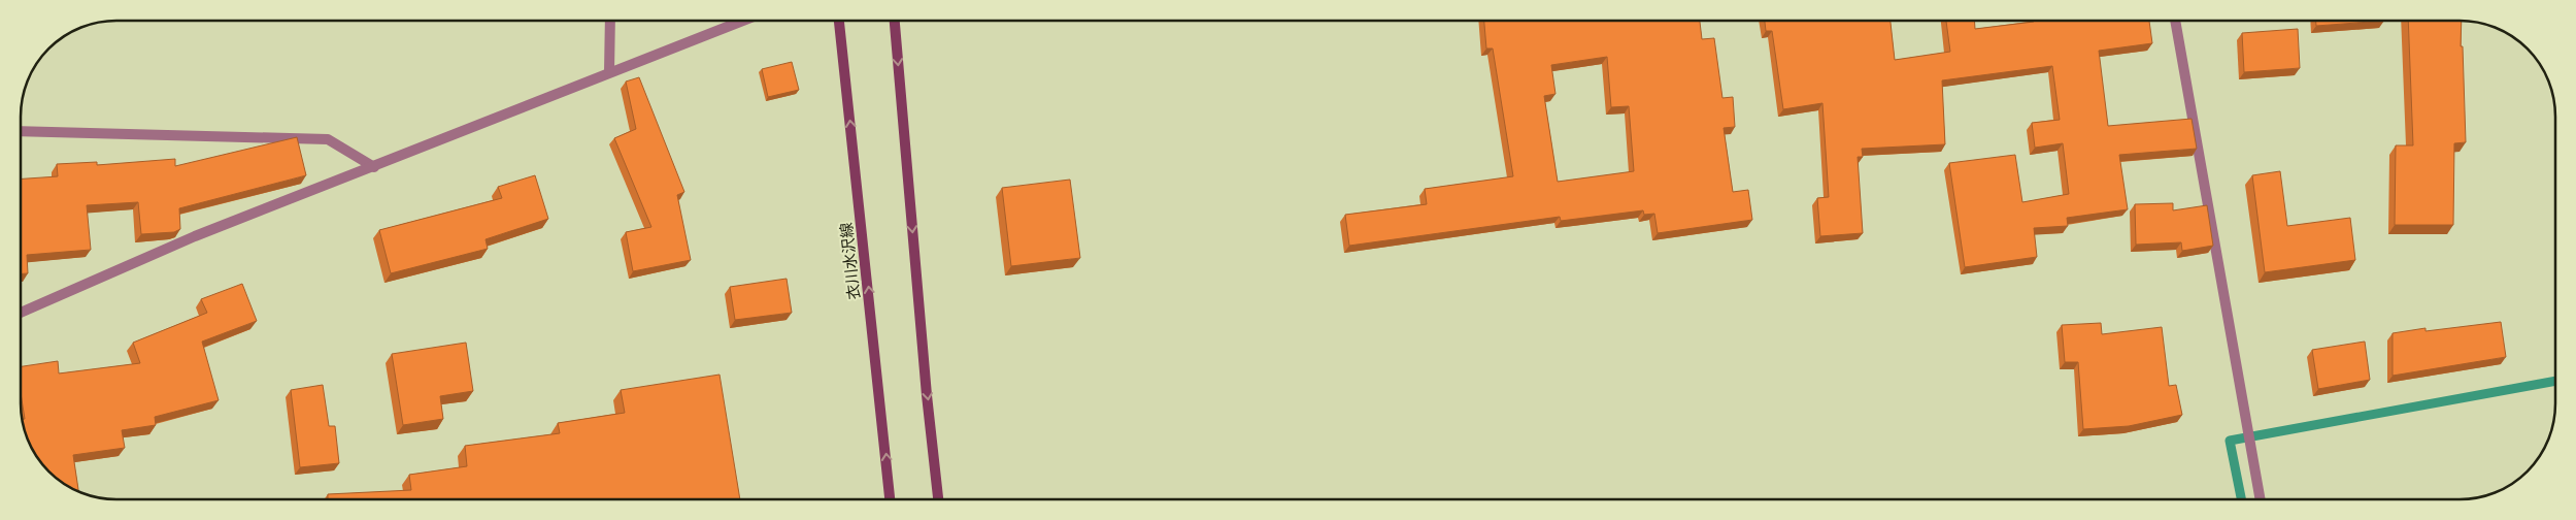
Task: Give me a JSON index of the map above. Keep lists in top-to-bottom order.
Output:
{
  "streets": {
    "main road": ["衣川水沢線"]
  }
}
